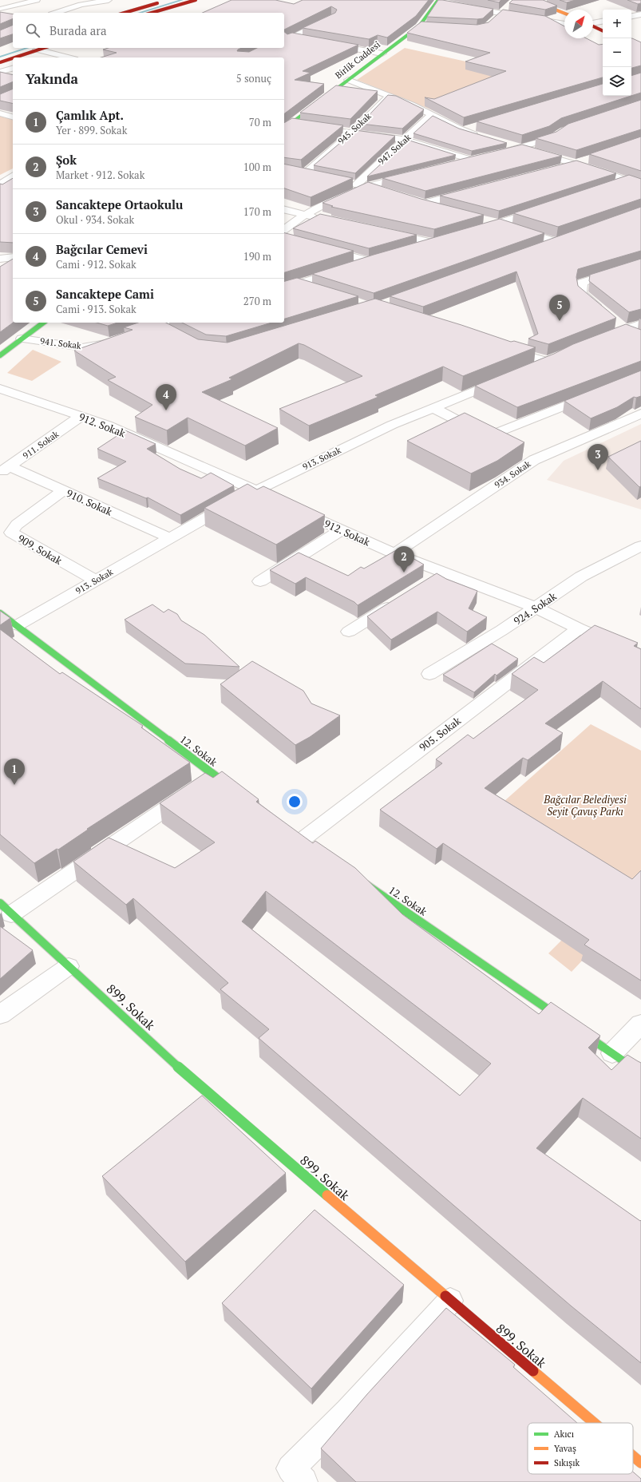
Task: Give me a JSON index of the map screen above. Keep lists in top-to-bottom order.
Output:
{
  "streets": {
    "main road": ["Birlik Caddesi", "12. Sokak", "899. Sokak"],
    "street": [
      "945. Sokak",
      "947. Sokak",
      "941. Sokak",
      "912. Sokak",
      "911. Sokak",
      "913. Sokak",
      "934. Sokak",
      "910. Sokak",
      "909. Sokak",
      "924. Sokak",
      "905. Sokak"
    ]
  },
  "crossings": [
    ["912. Sokak", "911. Sokak"],
    ["912. Sokak", "913. Sokak"],
    ["912. Sokak", "934. Sokak"],
    ["912. Sokak", "924. Sokak"],
    ["912. Sokak", "905. Sokak"],
    ["911. Sokak", "910. Sokak"],
    ["913. Sokak", "910. Sokak"],
    ["913. Sokak", "909. Sokak"],
    ["913. Sokak", "12. Sokak"],
    ["910. Sokak", "909. Sokak"]
  ],
  "parks": ["Bağcılar Belediyesi Seyit Çavuş Parkı"],
  "legend": ["Akıcı", "Yavaş", "Sıkışık"],
  "north": "top right",
  "page": {
    "map_buttons": ["+", "−"],
    "search": "Burada ara",
    "heading": ["Yakında", "5 sonuç"],
    "list": [
      {
        "mark": "1",
        "name": "Çamlık Apt.",
        "note": "Yer · 899. Sokak",
        "value": "70 m"
      },
      {
        "mark": "2",
        "name": "Şok",
        "note": "Market · 912. Sokak",
        "value": "100 m"
      },
      {
        "mark": "3",
        "name": "Sancaktepe Ortaokulu",
        "note": "Okul · 934. Sokak",
        "value": "170 m"
      },
      {
        "mark": "4",
        "name": "Bağcılar Cemevi",
        "note": "Cami · 912. Sokak",
        "value": "190 m"
      },
      {
        "mark": "5",
        "name": "Sancaktepe Cami",
        "note": "Cami · 913. Sokak",
        "value": "270 m"
      }
    ],
    "pins": [
      "5",
      "4",
      "3",
      "2",
      "1"
    ]
  }
}
